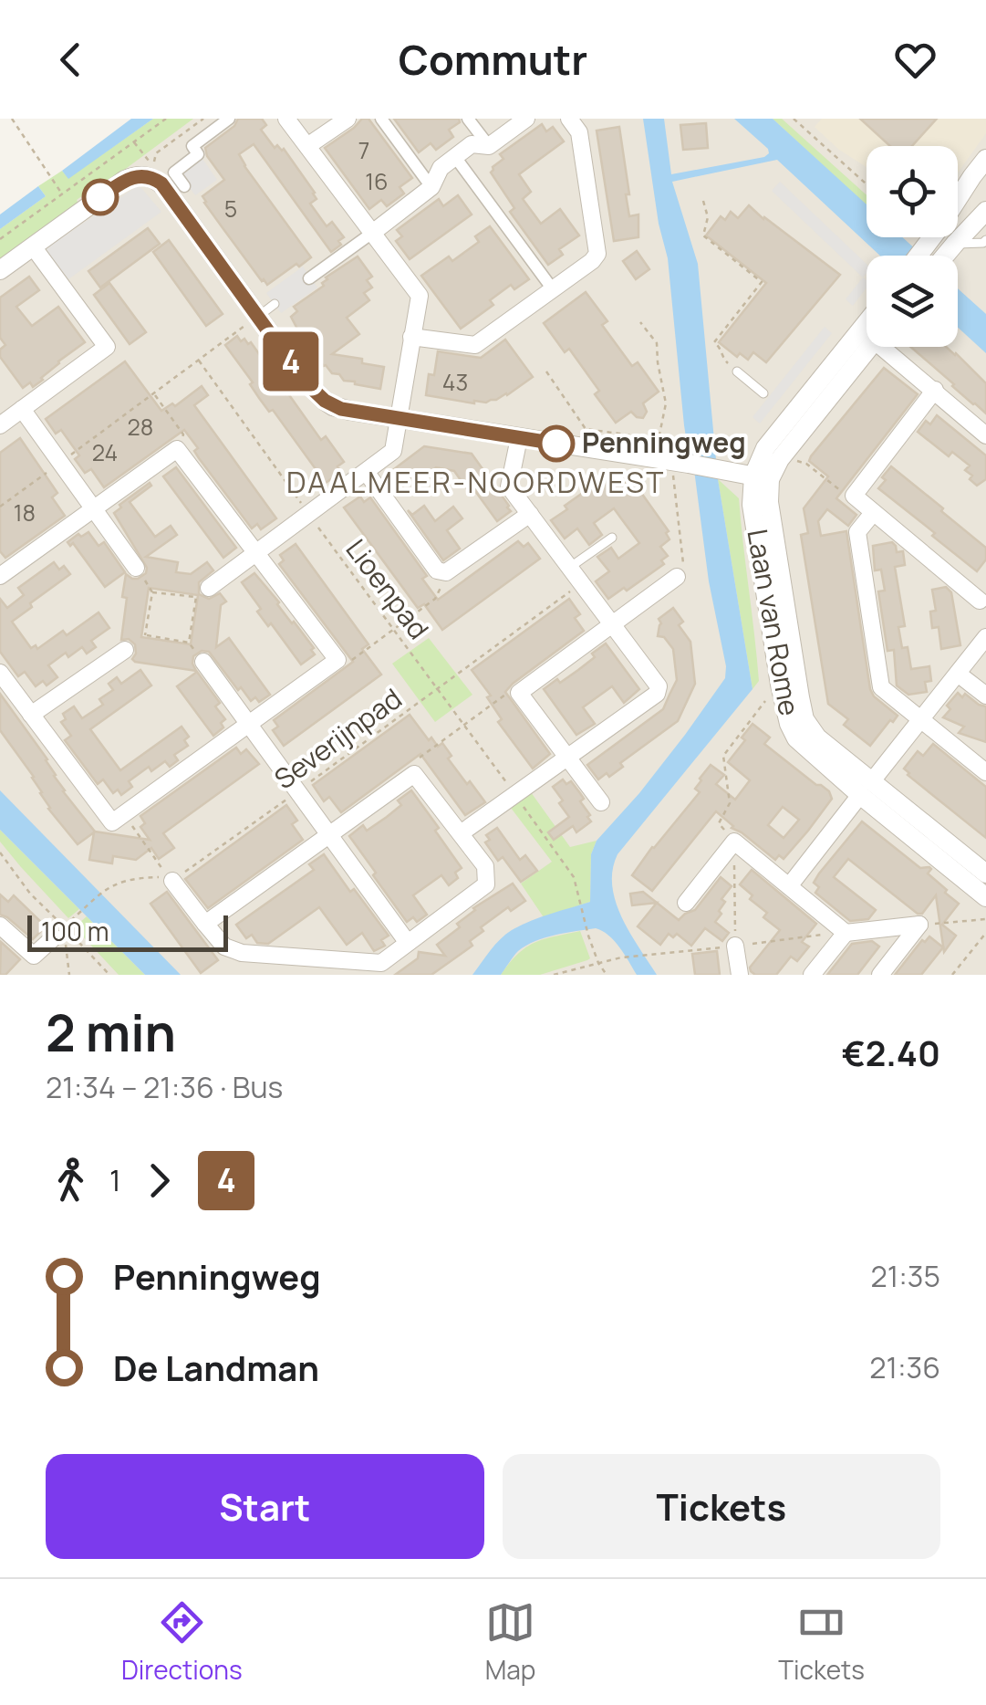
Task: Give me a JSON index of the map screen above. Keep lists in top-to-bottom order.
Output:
{
  "streets": {
    "street": ["Laan van Rome"],
    "path": ["Lioenpad", "Severijnpad"]
  },
  "crossings": [
    ["Lioenpad", "Severijnpad"]
  ],
  "districts": ["DAALMEER-NOORDWEST"],
  "places": ["Penningweg"],
  "lines": ["bus line 4"],
  "house_numbers": [
    "7",
    "16",
    "5",
    "43",
    "28",
    "24",
    "18"
  ],
  "scale_bar": "100 m",
  "page": {
    "header": "Commutr",
    "on_map": "4",
    "scale": "100 m",
    "heading": ["2 min", "21:34 – 21:36 · Bus", "€2.40"],
    "legs": ["1", "4"],
    "list": [
      {
        "name": "Penningweg",
        "value": "21:35"
      },
      {
        "name": "De Landman",
        "value": "21:36"
      }
    ],
    "buttons": ["Start", "Tickets"],
    "tabs": ["Directions", "Map", "Tickets"]
  }
}
